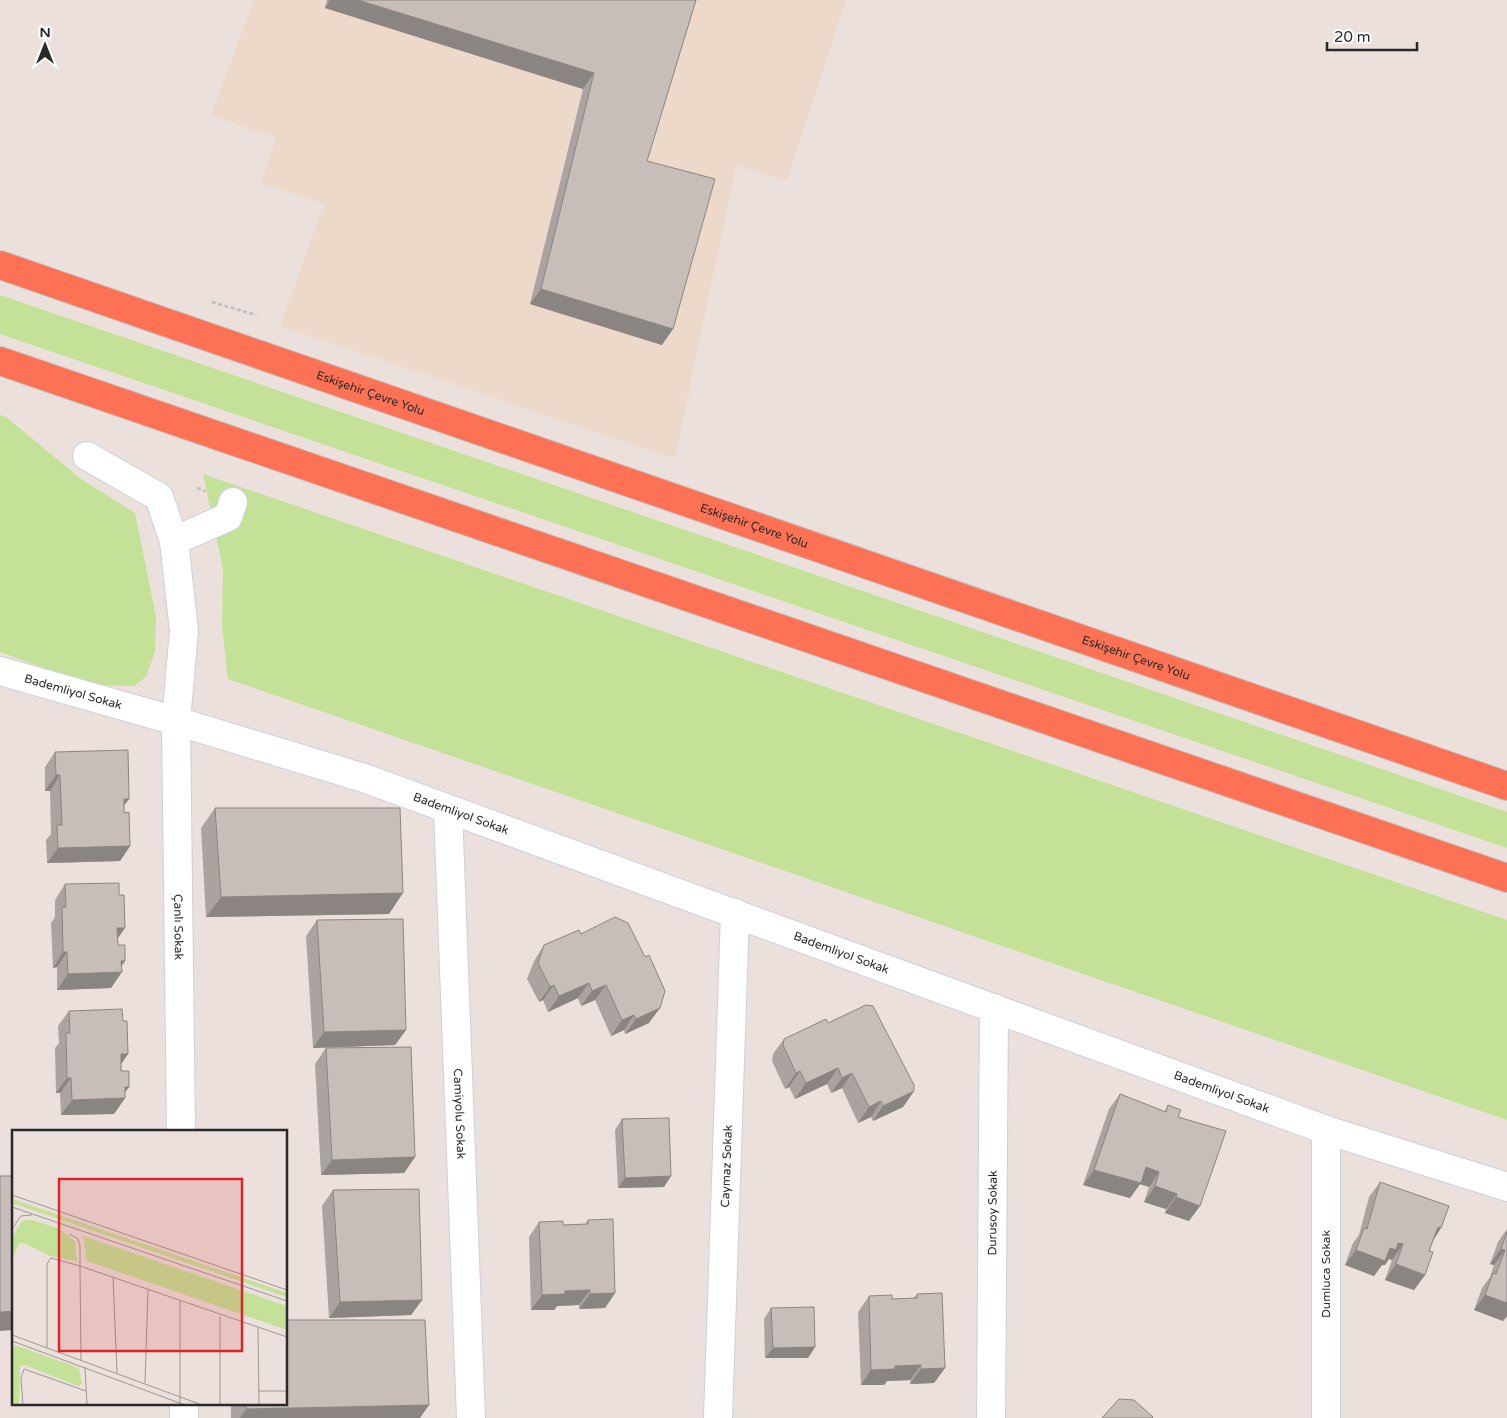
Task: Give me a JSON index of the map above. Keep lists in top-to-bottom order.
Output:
{
  "streets": {
    "highway": ["Eskişehir Çevre Yolu"],
    "street": [
      "Bademliyol Sokak",
      "Çanlı Sokak",
      "Camiyolu Sokak",
      "Caymaz Sokak",
      "Durusoy Sokak",
      "Dumluca Sokak"
    ]
  },
  "crossings": [
    ["Bademliyol Sokak", "Çanlı Sokak"],
    ["Bademliyol Sokak", "Camiyolu Sokak"],
    ["Bademliyol Sokak", "Caymaz Sokak"],
    ["Bademliyol Sokak", "Durusoy Sokak"],
    ["Bademliyol Sokak", "Dumluca Sokak"]
  ],
  "scale_bar": "20 m",
  "north": "top"
}
